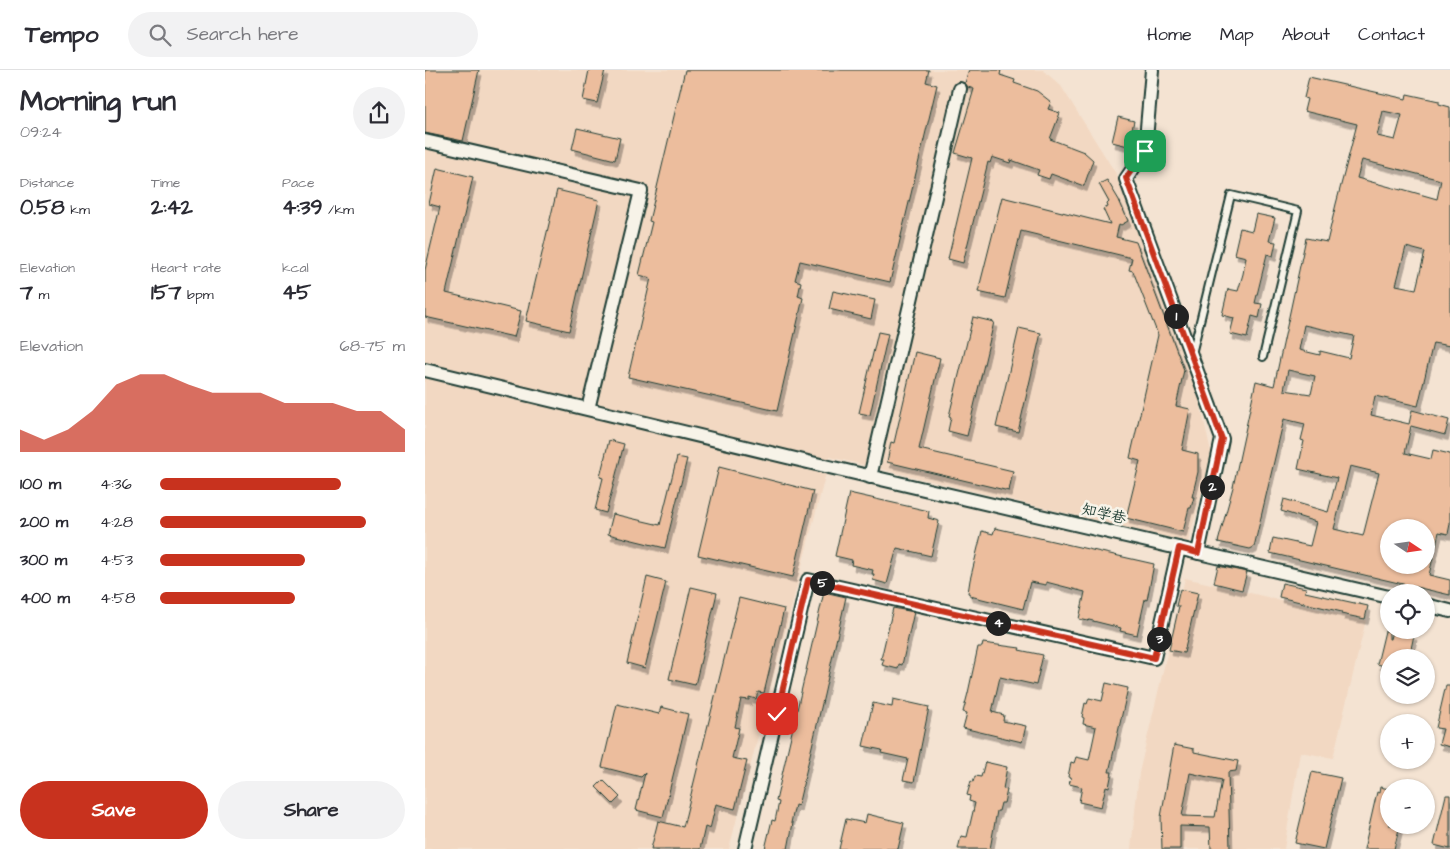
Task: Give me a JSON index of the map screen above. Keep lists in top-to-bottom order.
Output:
{
  "streets": {
    "street": ["知学巷"]
  },
  "north": "right",
  "page": {
    "header": "Tempo",
    "search": "Search here",
    "nav": [
      "Home",
      "Map",
      "About",
      "Contact"
    ],
    "heading": ["Morning run", "09:24"],
    "stats": [
      ["Distance", "0.58 km"],
      ["Time", "2:42"],
      ["Pace", "4:39 /km"],
      ["Elevation", "7 m"],
      ["Heart rate", "157 bpm"],
      ["kcal", "45"]
    ],
    "pins": [
      "1",
      "2",
      "5",
      "4",
      "3"
    ],
    "chart": ["Elevation", "68–75 m"],
    "list": [
      {
        "name": "100 m",
        "note": "4:36"
      },
      {
        "name": "200 m",
        "note": "4:28"
      },
      {
        "name": "300 m",
        "note": "4:53"
      },
      {
        "name": "400 m",
        "note": "4:58"
      }
    ],
    "map_buttons": ["+", "−"],
    "buttons": ["Save", "Share"]
  }
}
